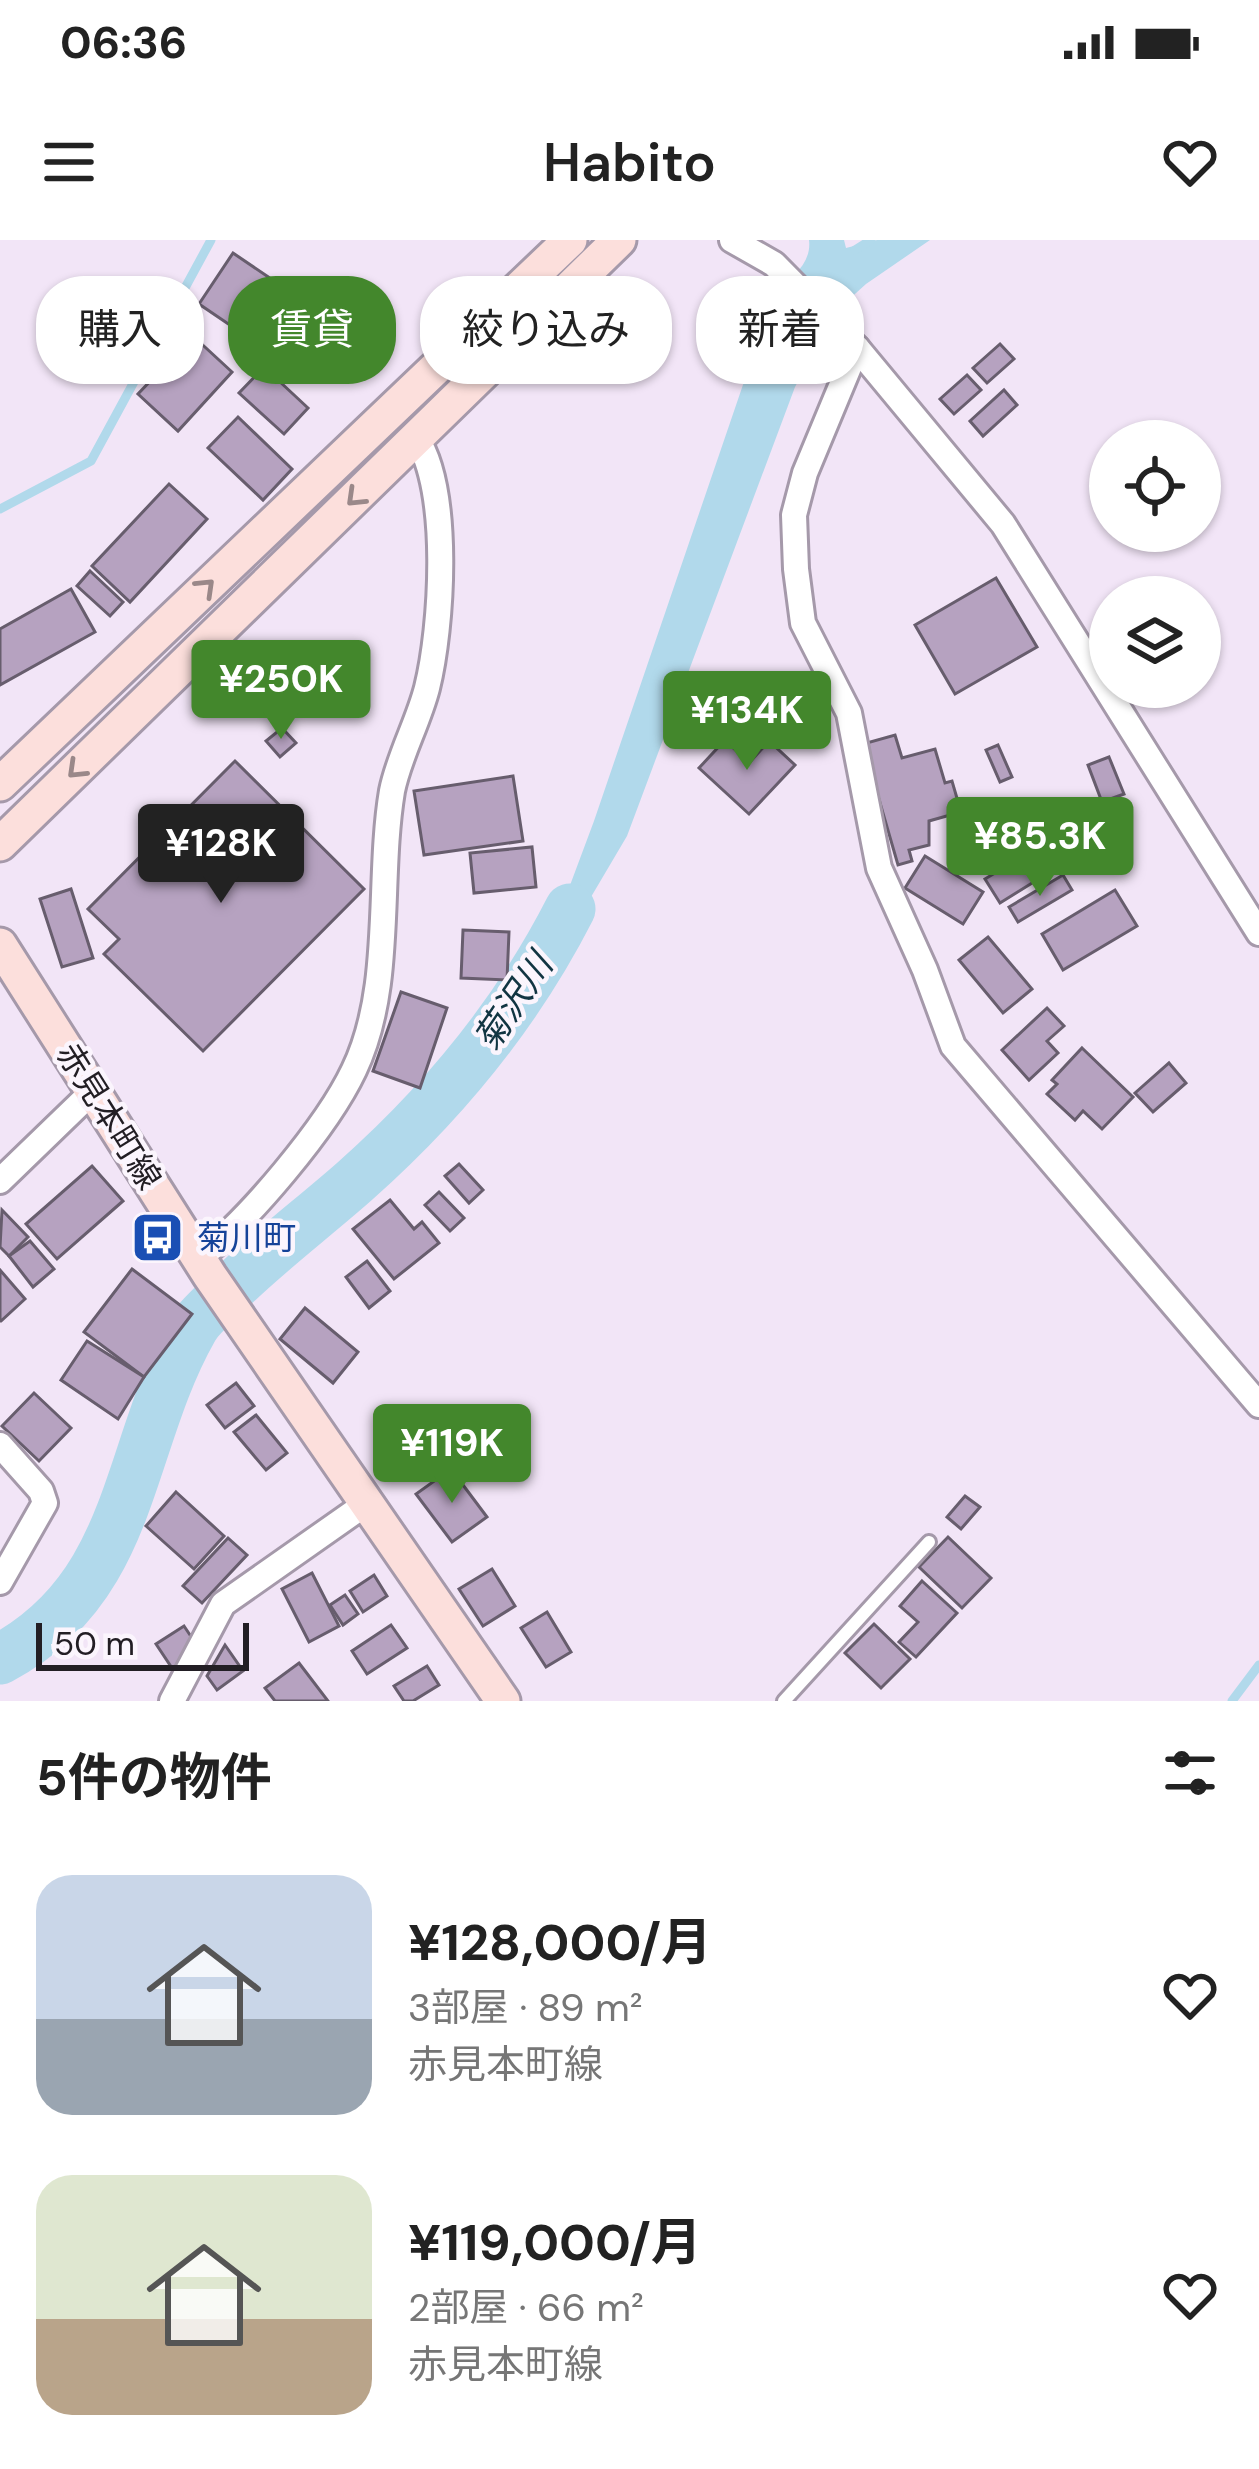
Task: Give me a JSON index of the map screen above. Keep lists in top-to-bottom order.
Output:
{
  "streets": {
    "main road": ["赤見本町線"]
  },
  "water": ["菊沢川"],
  "places": {
    "bus stop": ["菊川町"]
  },
  "scale_bar": "50 m",
  "page": {
    "status": "06:36",
    "header": "Habito",
    "chip": [
      "購入",
      "賃貸",
      "絞り込み",
      "新着"
    ],
    "price": [
      "¥250K",
      "¥134K",
      "¥85.3K",
      "¥128K",
      "¥119K"
    ],
    "scale": "50 m",
    "heading": "5件の物件",
    "list": [
      {
        "name": "¥128,000/月",
        "note": "3部屋 · 89 m² · 赤見本町線"
      },
      {
        "name": "¥119,000/月",
        "note": "2部屋 · 66 m² · 赤見本町線"
      }
    ]
  }
}
